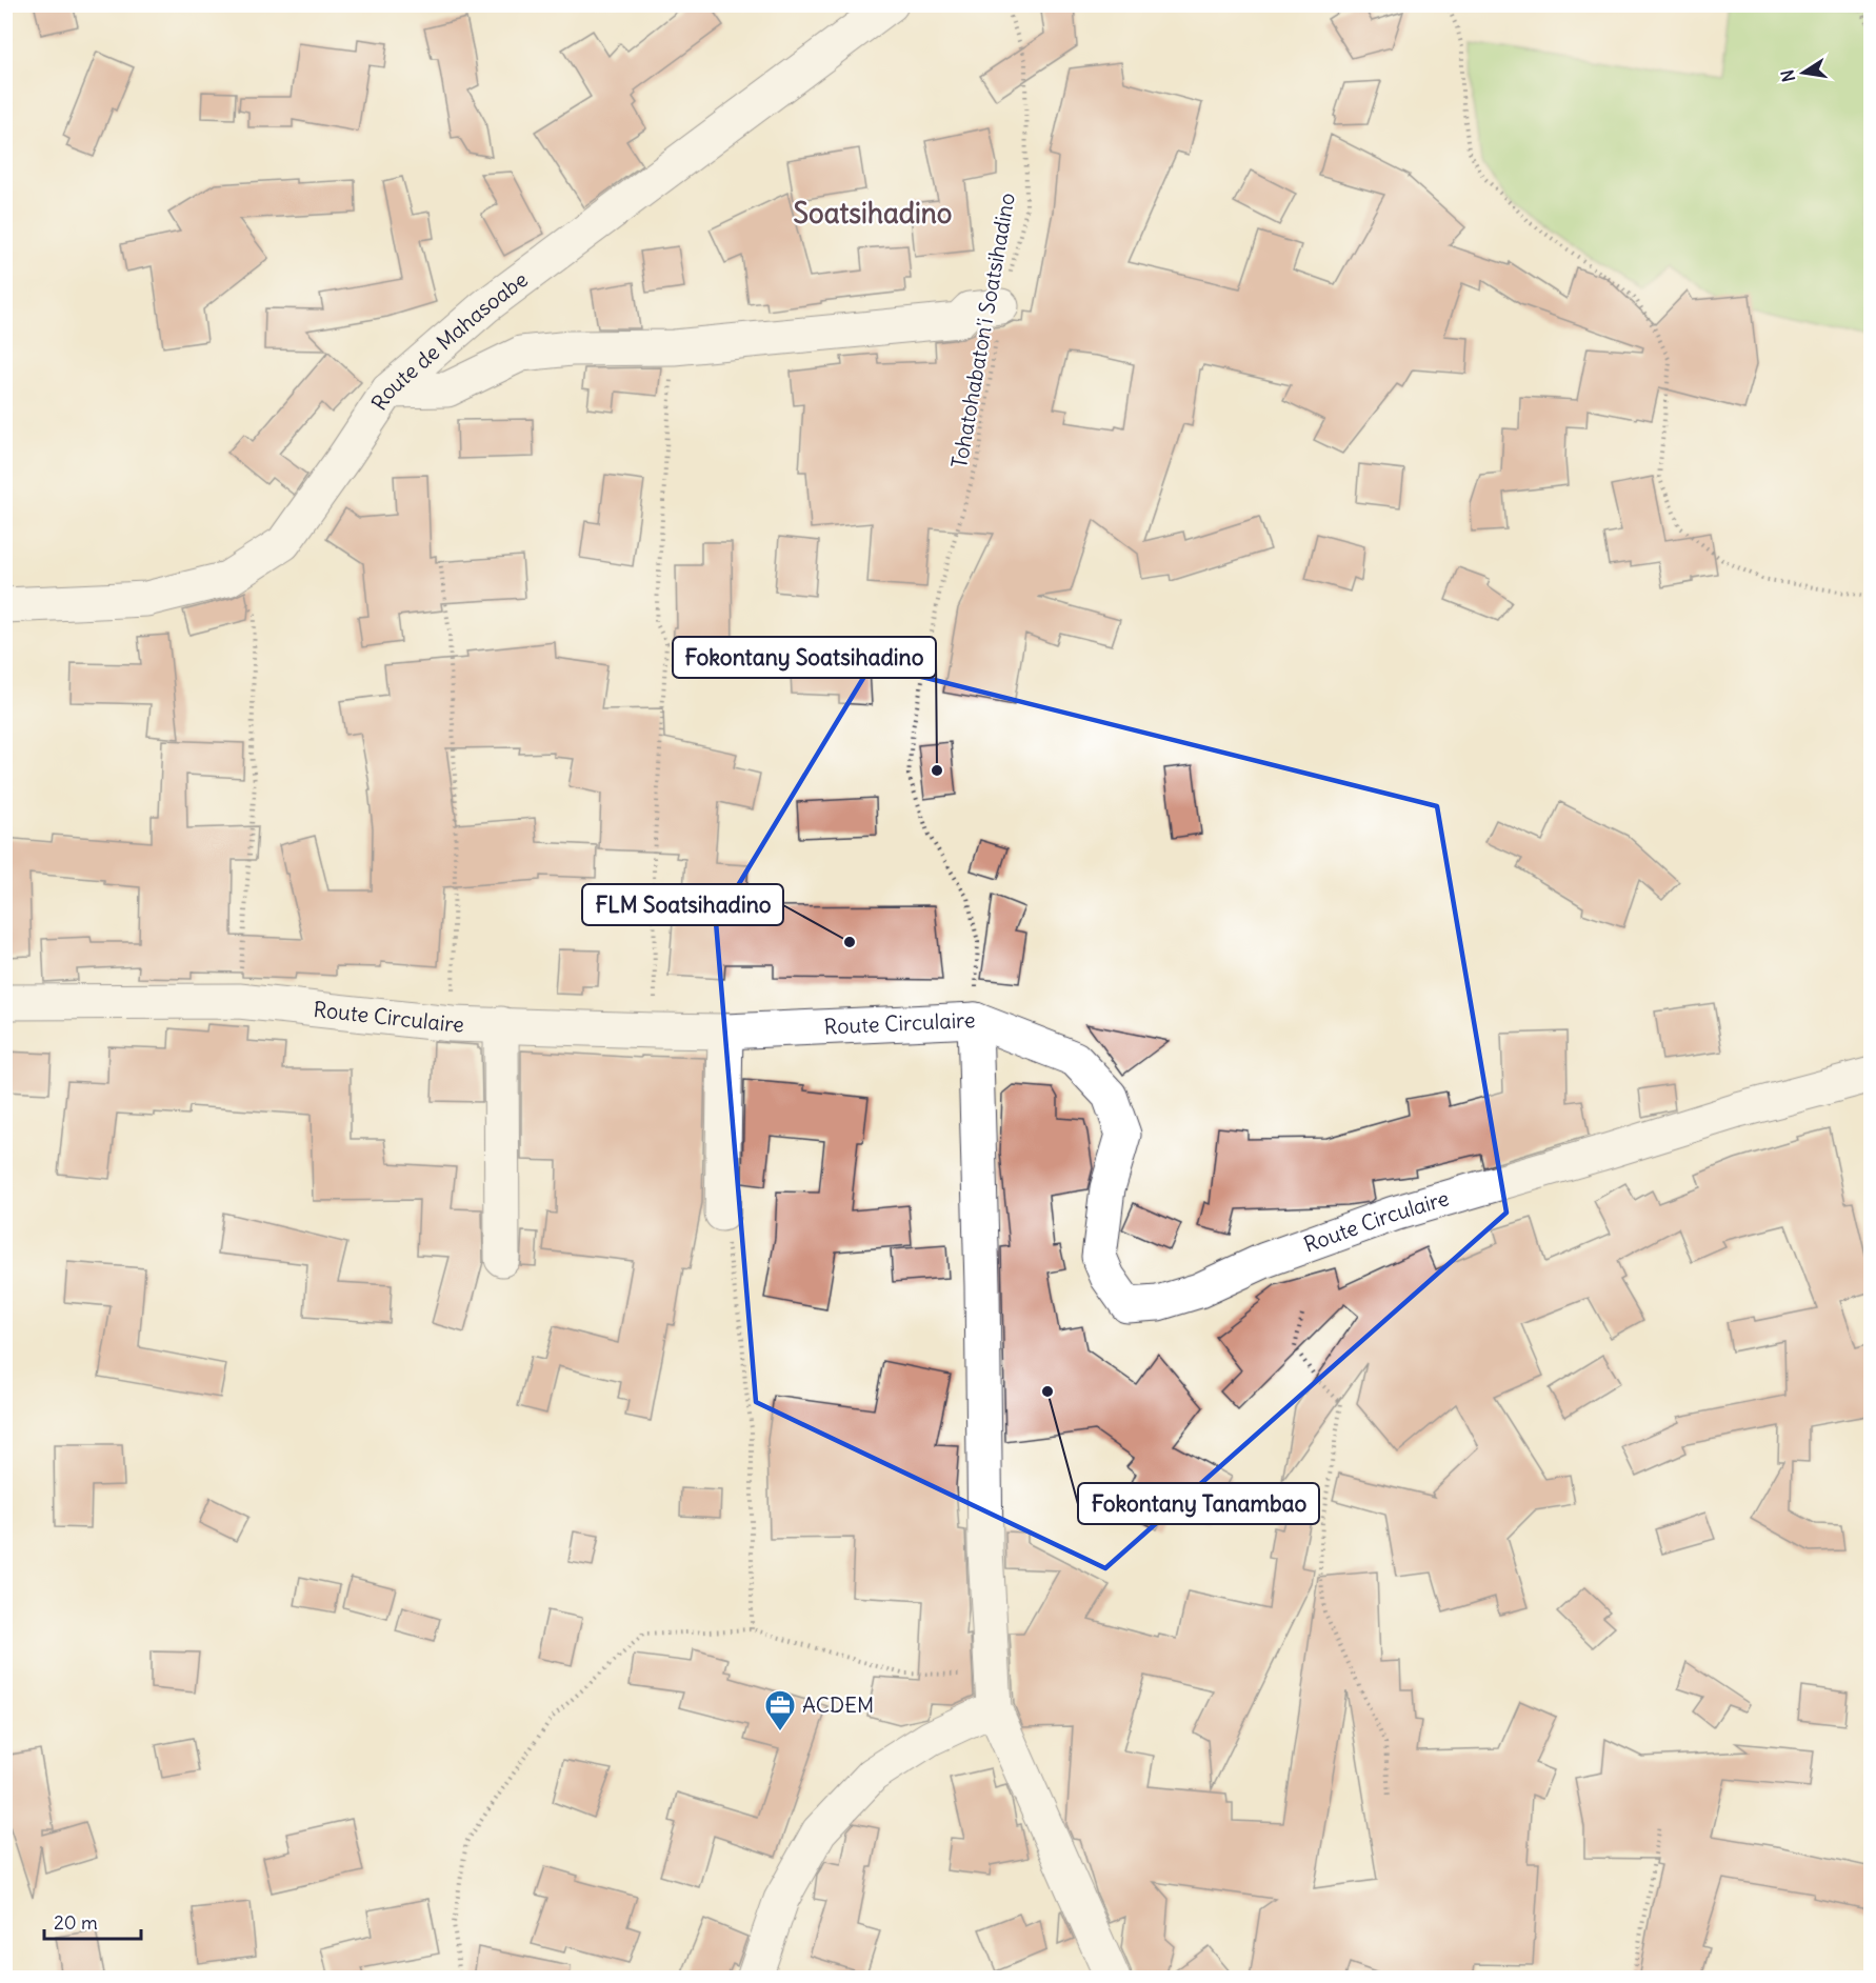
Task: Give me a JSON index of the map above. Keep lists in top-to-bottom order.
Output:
{
  "streets": {
    "street": ["Route de Mahasoabe", "Route Circulaire"],
    "path": ["Tohatohabaton'i Soatsihadino"]
  },
  "crossings": [
    ["Tohatohabaton'i Soatsihadino", "Route Circulaire"]
  ],
  "districts": ["Soatsihadino"],
  "places": {
    "other": ["Fokontany Soatsihadino", "FLM Soatsihadino", "Fokontany Tanambao"],
    "office": ["ACDEM"]
  },
  "scale_bar": "20 m",
  "north": "left"
}
